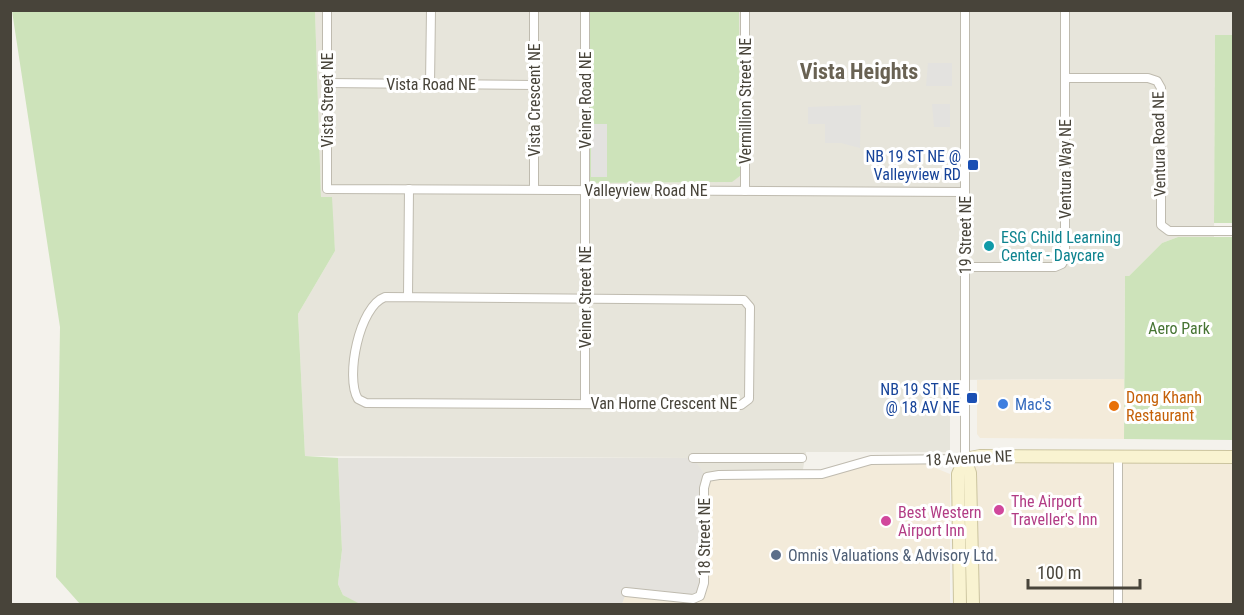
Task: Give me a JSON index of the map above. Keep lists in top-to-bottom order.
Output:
{
  "streets": {
    "street": [
      "Vista Road NE",
      "Vista Street NE",
      "Vista Crescent NE",
      "Veiner Road NE",
      "Vermillion Street NE",
      "Ventura Road NE",
      "Ventura Way NE",
      "Valleyview Road NE",
      "19 Street NE",
      "Veiner Street NE",
      "Van Horne Crescent NE",
      "18 Avenue NE",
      "18 Street NE"
    ]
  },
  "crossings": [
    ["Vista Road NE", "Vista Street NE"],
    ["Vista Road NE", "Vista Crescent NE"],
    ["Vista Street NE", "Valleyview Road NE"],
    ["Vista Crescent NE", "Valleyview Road NE"],
    ["Veiner Road NE", "Valleyview Road NE"],
    ["Veiner Road NE", "Veiner Street NE"],
    ["Vermillion Street NE", "Valleyview Road NE"],
    ["Ventura Road NE", "Ventura Way NE"],
    ["Ventura Way NE", "19 Street NE"],
    ["Valleyview Road NE", "19 Street NE"],
    ["Valleyview Road NE", "Veiner Street NE"],
    ["19 Street NE", "18 Avenue NE"],
    ["Veiner Street NE", "Van Horne Crescent NE"],
    ["18 Avenue NE", "18 Street NE"]
  ],
  "districts": ["Vista Heights"],
  "parks": ["Aero Park"],
  "places": {
    "transit": ["NB 19 ST NE @ Valleyview RD", "NB 19 ST NE @ 18 AV NE"],
    "other": [
      "ESG Child Learning Center - Daycare",
      "Mac's",
      "Dong Khanh Restaurant",
      "The Airport Traveller's Inn",
      "Best Western Airport Inn",
      "Omnis Valuations & Advisory Ltd."
    ]
  },
  "scale_bar": "100 m"
}
